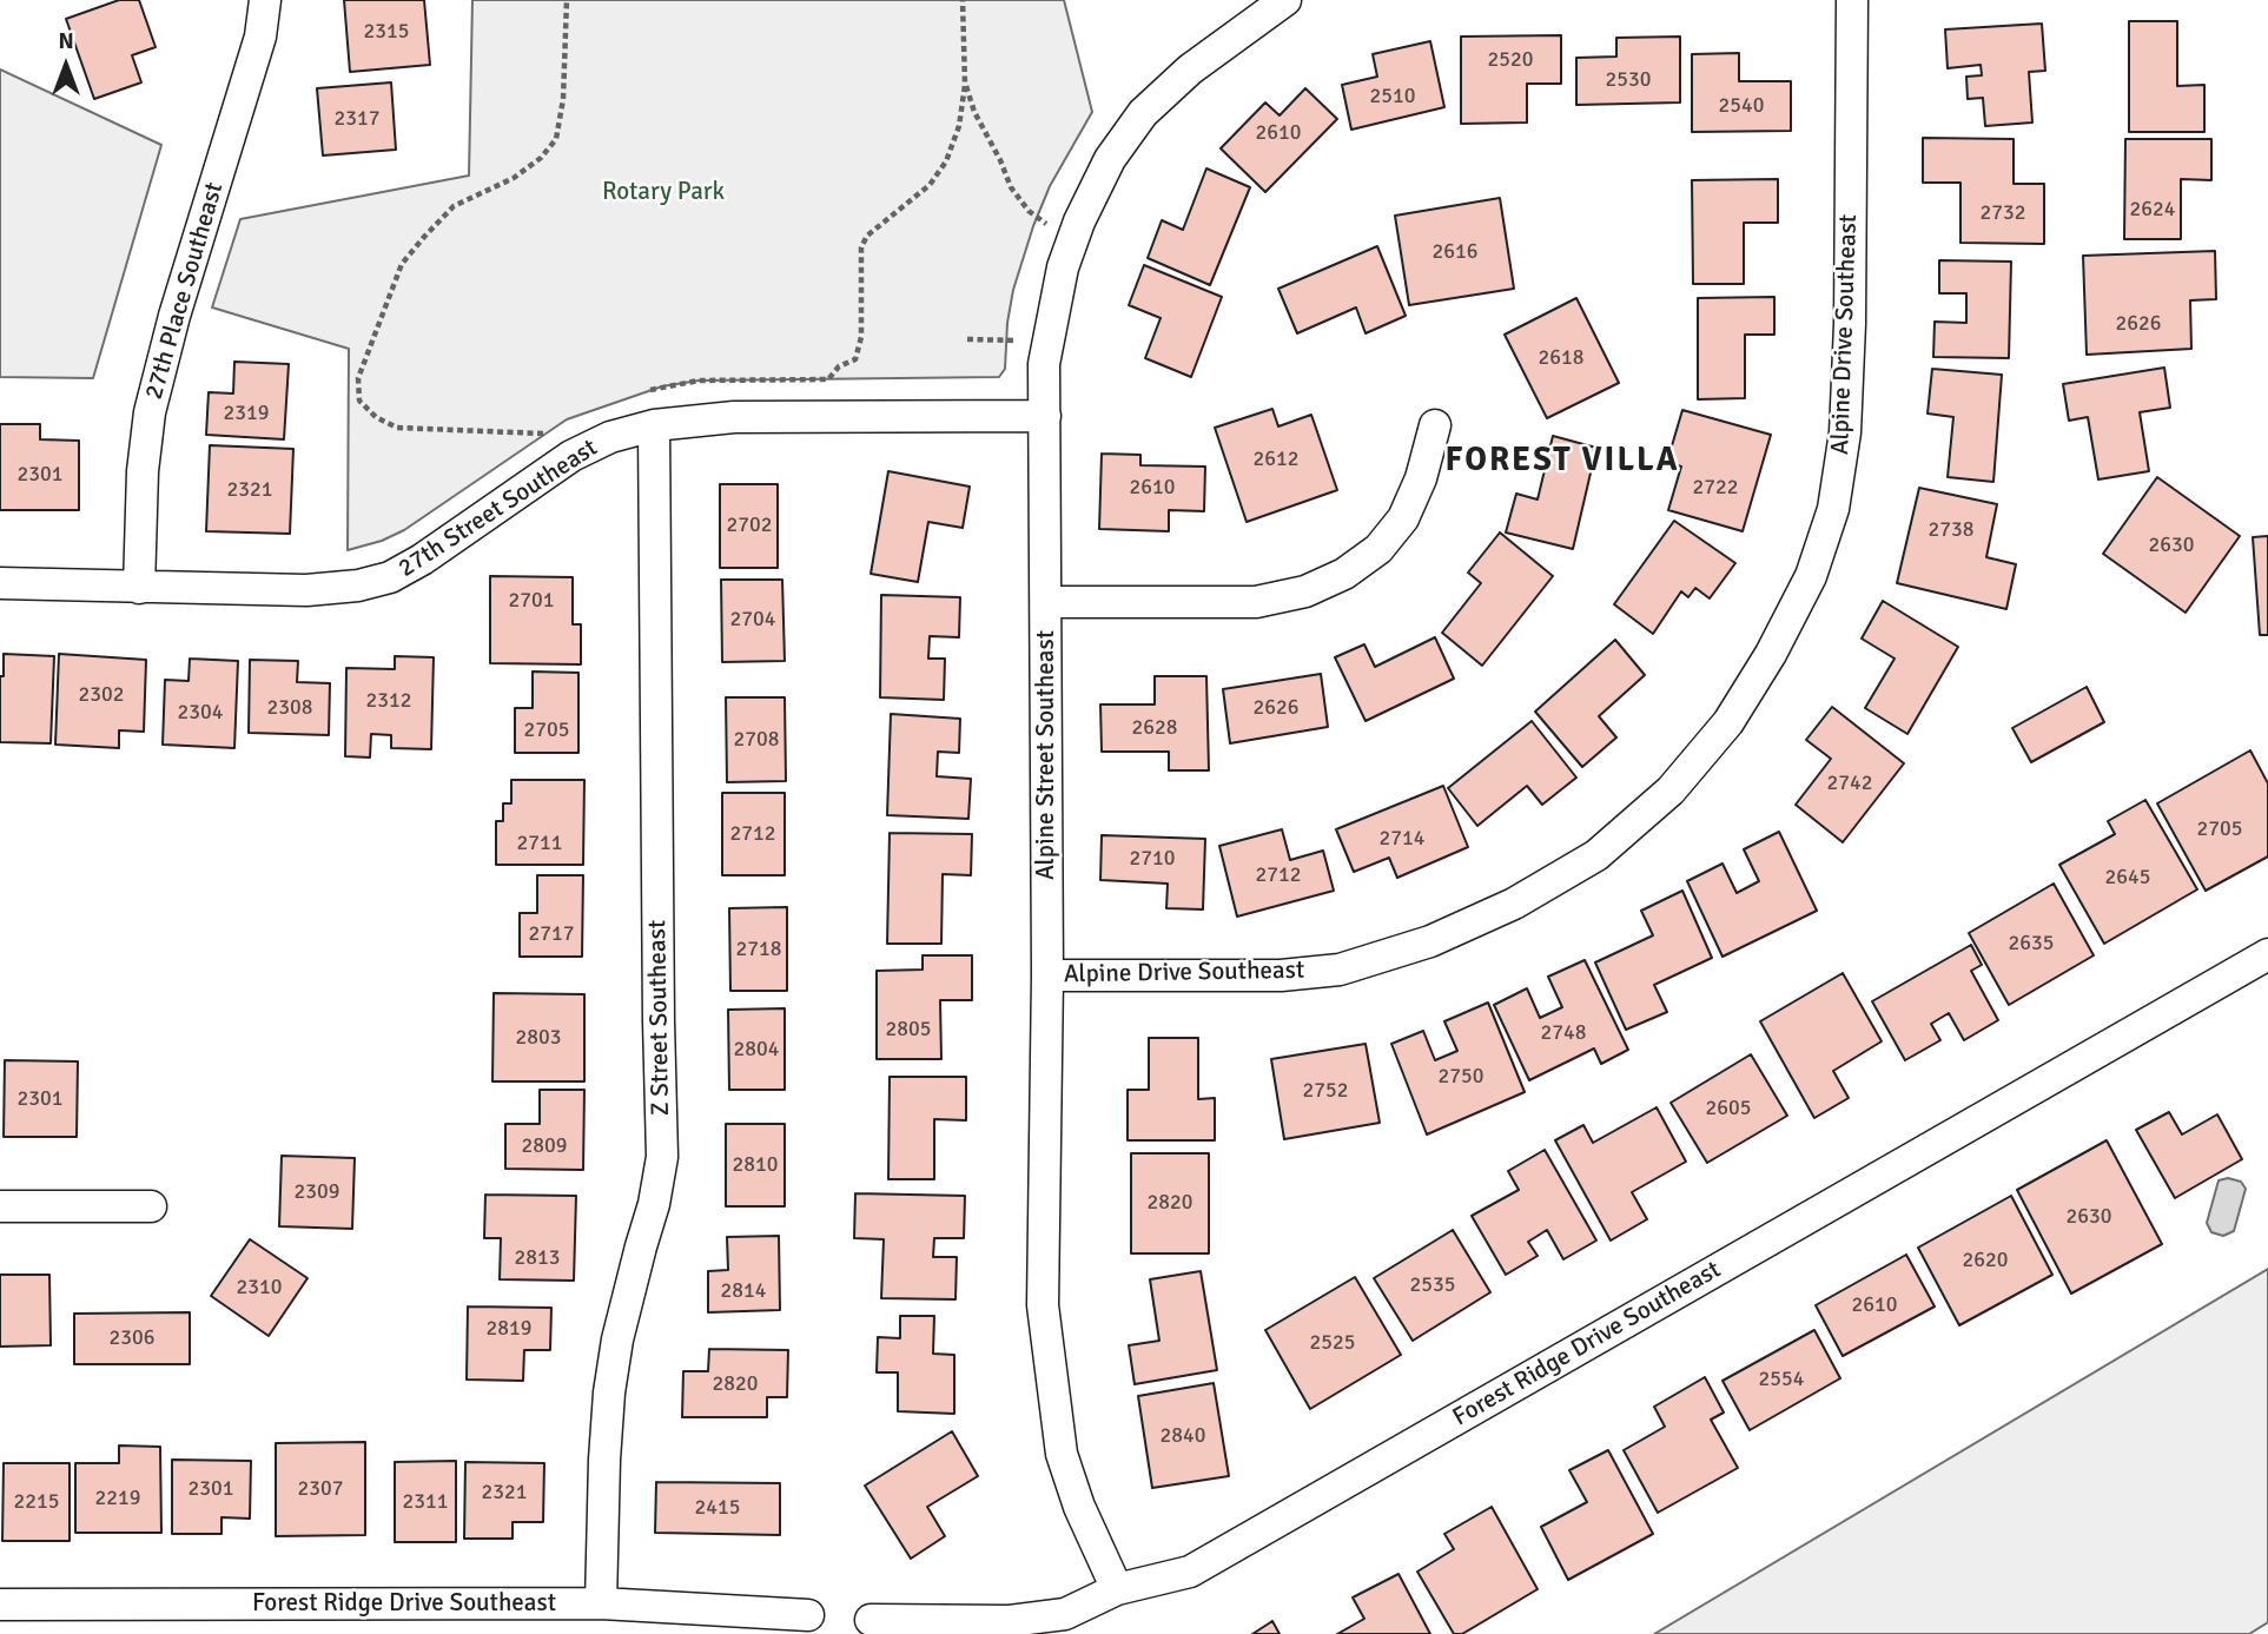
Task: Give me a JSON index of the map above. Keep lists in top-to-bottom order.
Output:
{
  "streets": {
    "street": [
      "27th Place Southeast",
      "Alpine Drive Southeast",
      "27th Street Southeast",
      "Alpine Street Southeast",
      "Z Street Southeast",
      "Forest Ridge Drive Southeast"
    ]
  },
  "crossings": [
    ["27th Place Southeast", "27th Street Southeast"],
    ["Alpine Drive Southeast", "Alpine Street Southeast"],
    ["27th Street Southeast", "Alpine Street Southeast"],
    ["27th Street Southeast", "Z Street Southeast"],
    ["Alpine Street Southeast", "Forest Ridge Drive Southeast"],
    ["Z Street Southeast", "Forest Ridge Drive Southeast"]
  ],
  "districts": ["FOREST VILLA"],
  "parks": ["Rotary Park"],
  "house_numbers": [
    "2315",
    "2520",
    "2530",
    "2510",
    "2540",
    "2317",
    "2610",
    "2624",
    "2732",
    "2616",
    "2626",
    "2618",
    "2319",
    "2612",
    "2301",
    "2610",
    "2722",
    "2321",
    "2702",
    "2738",
    "2630",
    "2701",
    "2704",
    "2302",
    "2312",
    "2308",
    "2626",
    "2304",
    "2628",
    "2705",
    "2708",
    "2742",
    "2705",
    "2712",
    "2714",
    "2711",
    "2710",
    "2712",
    "2645",
    "2717",
    "2635",
    "2718",
    "2805",
    "2748",
    "2803",
    "2804",
    "2750",
    "2752",
    "2301",
    "2605",
    "2809",
    "2810",
    "2309",
    "2820",
    "2630",
    "2813",
    "2620",
    "2535",
    "2310",
    "2814",
    "2610",
    "2819",
    "2306",
    "2525",
    "2554",
    "2820",
    "2840",
    "2301",
    "2307",
    "2321",
    "2219",
    "2215",
    "2311",
    "2415"
  ],
  "north": "top"
}
